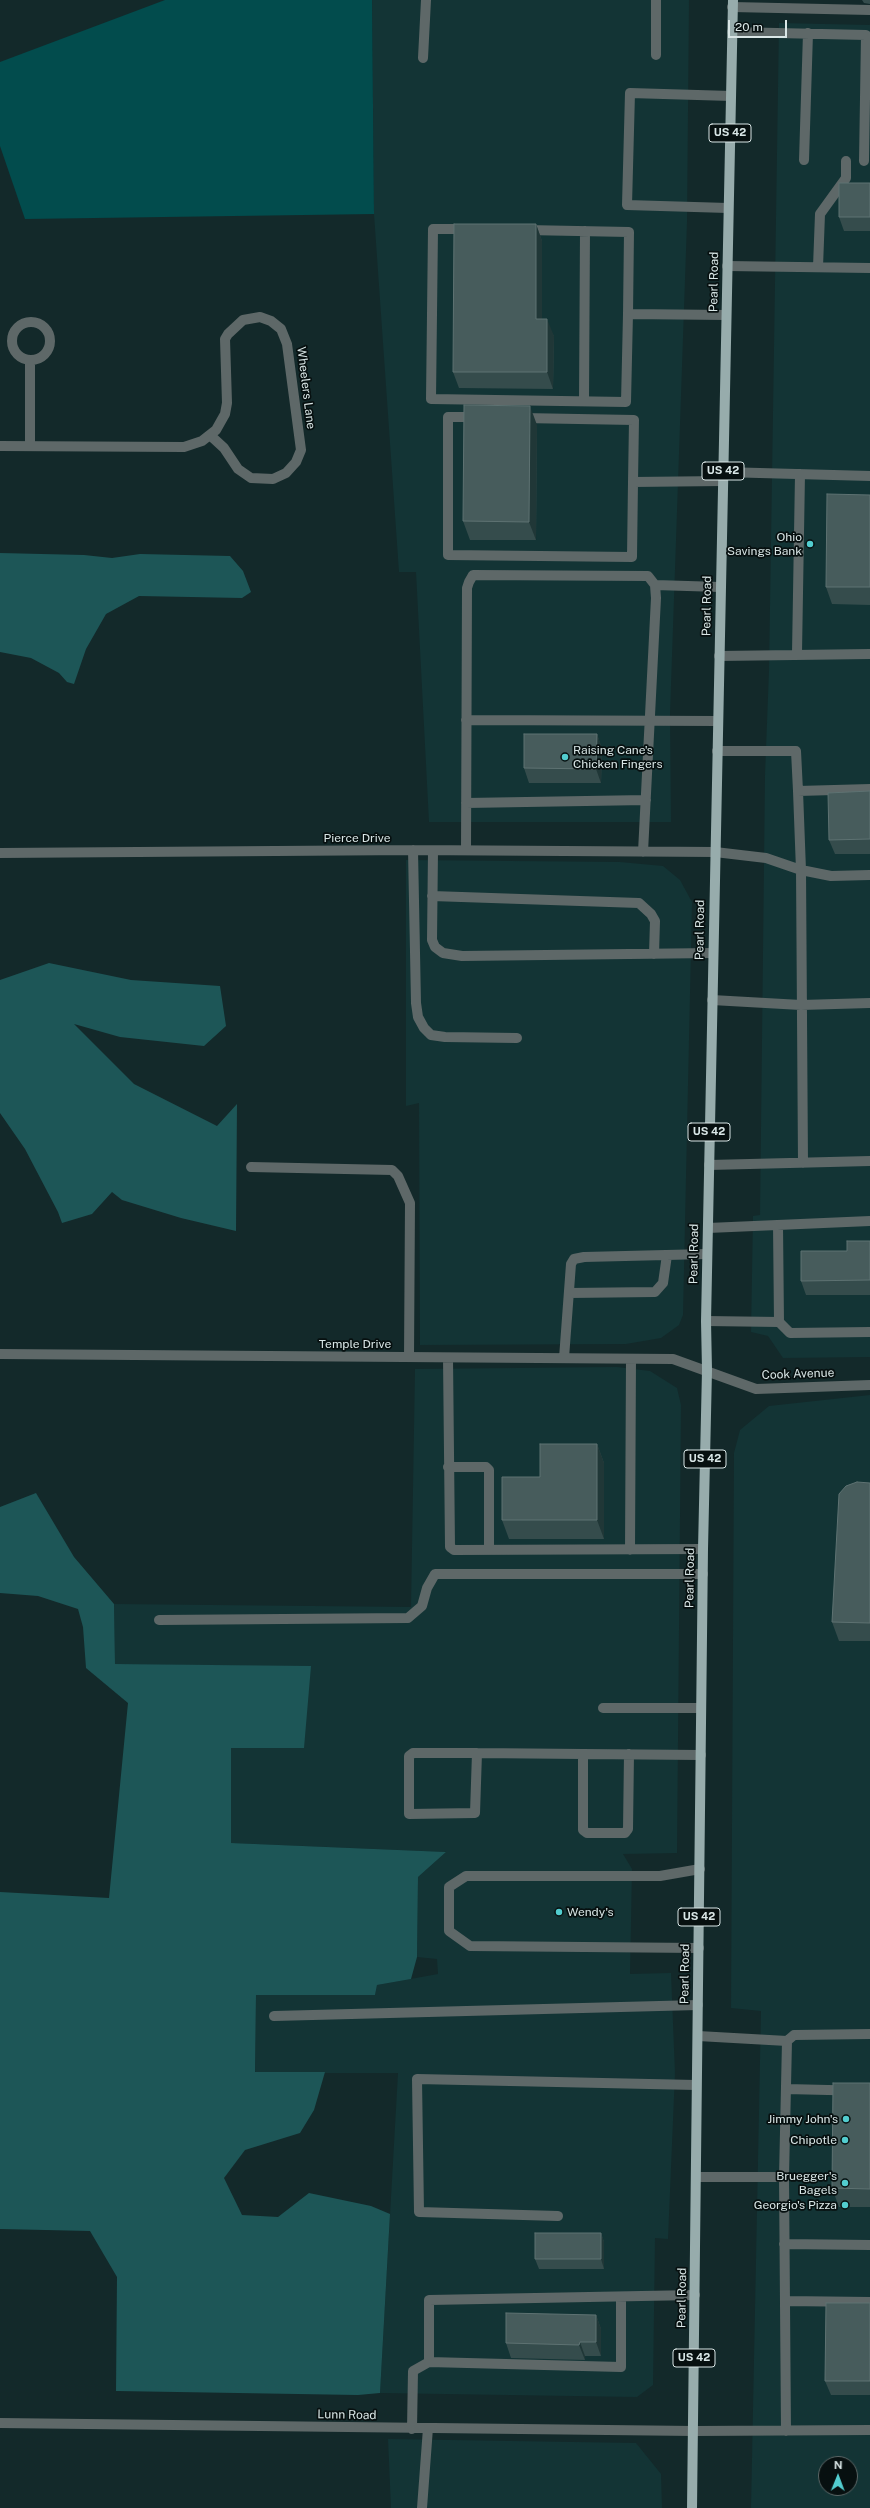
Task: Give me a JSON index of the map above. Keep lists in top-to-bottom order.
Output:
{
  "streets": {
    "main road": ["US 42", "Pearl Road"],
    "street": [
      "Wheelers Lane",
      "Pierce Drive",
      "Temple Drive",
      "Cook Avenue",
      "Lunn Road"
    ]
  },
  "crossings": [
    ["Pearl Road", "Pierce Drive"],
    ["Pearl Road", "Temple Drive"],
    ["Pearl Road", "Cook Avenue"],
    ["Pearl Road", "Lunn Road"],
    ["Temple Drive", "Cook Avenue"]
  ],
  "places": [
    "Ohio Savings Bank",
    "Raising Cane's Chicken Fingers",
    "Wendy's",
    "Jimmy John's",
    "Chipotle",
    "Bruegger's Bagels",
    "Georgio's Pizza"
  ],
  "scale_bar": "20 m",
  "north": "top"
}
